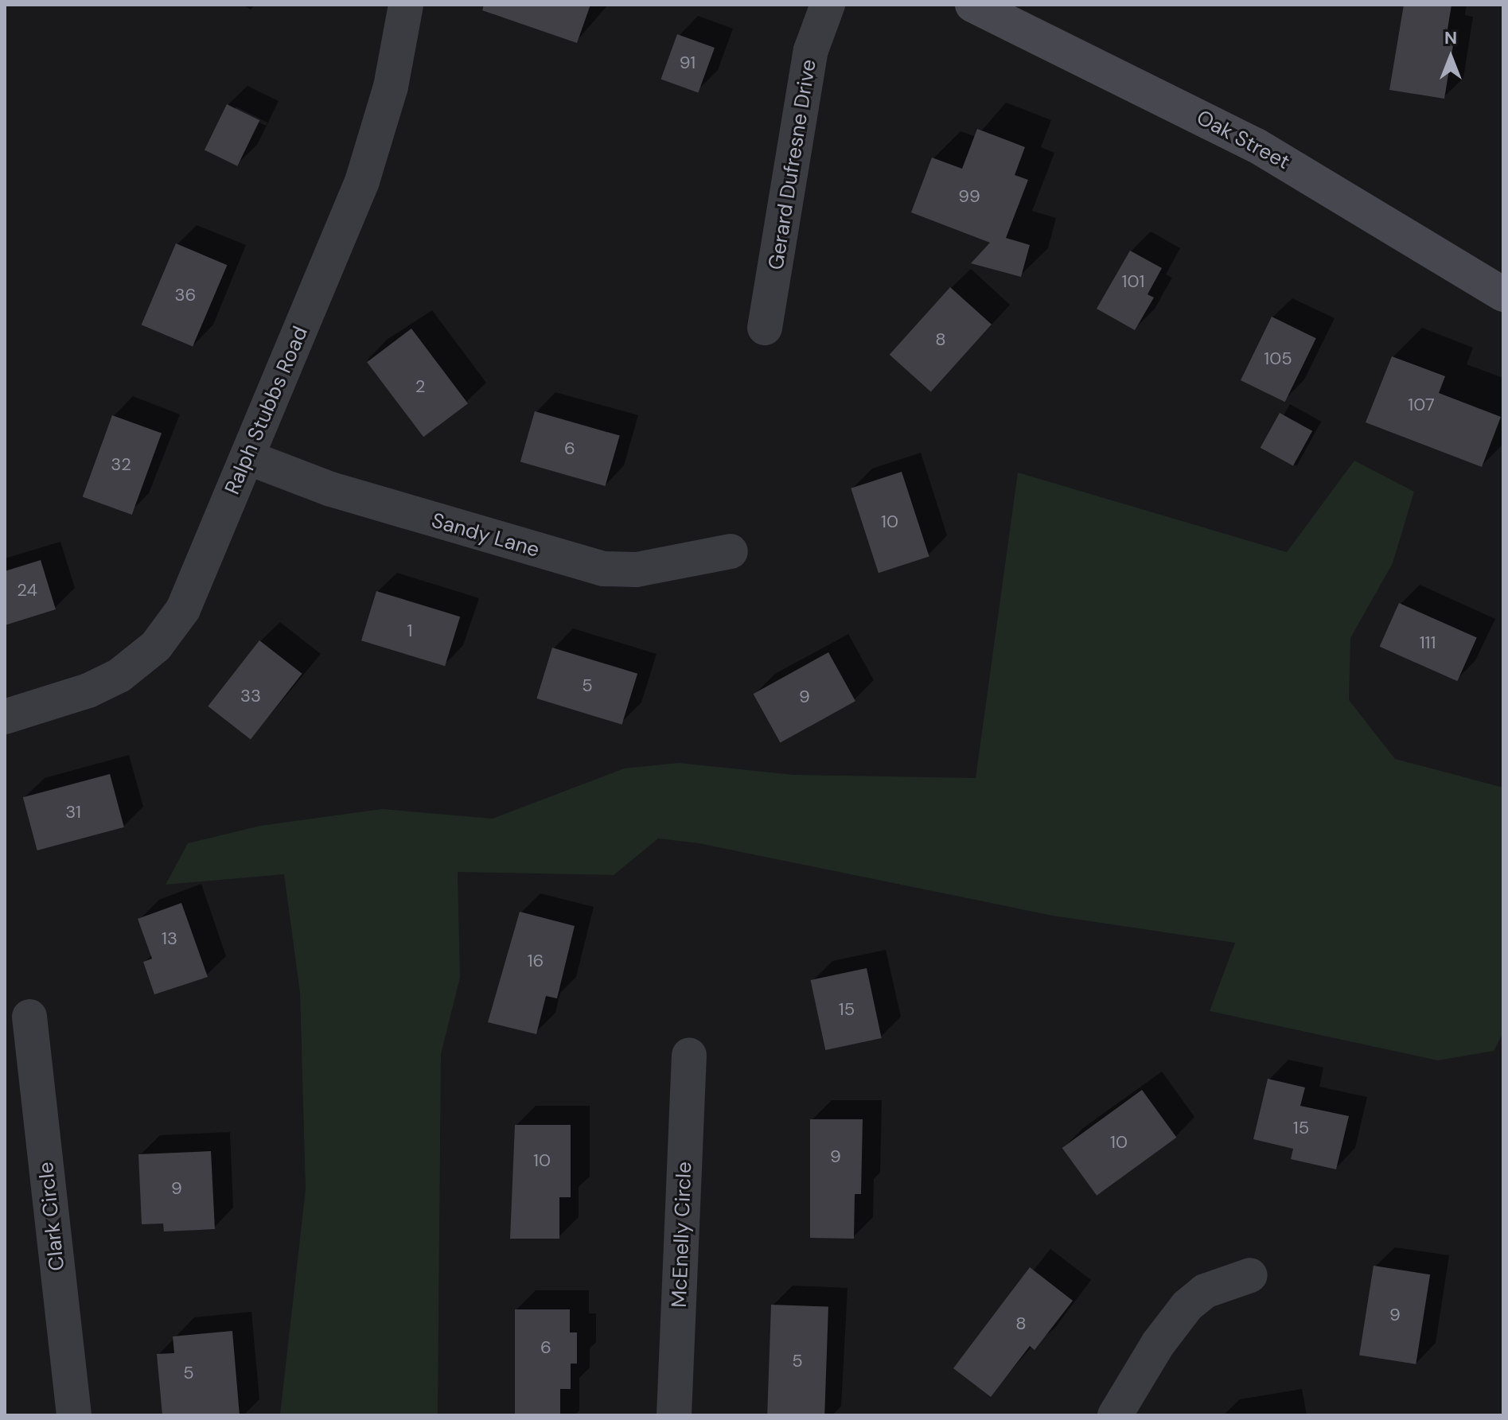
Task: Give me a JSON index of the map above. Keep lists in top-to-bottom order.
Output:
{
  "streets": {
    "street": [
      "Oak Street",
      "Gerard Dufresne Drive",
      "Ralph Stubbs Road",
      "Sandy Lane",
      "Clark Circle",
      "McEnelly Circle"
    ]
  },
  "crossings": [
    ["Ralph Stubbs Road", "Sandy Lane"]
  ],
  "house_numbers": [
    "91",
    "99",
    "101",
    "36",
    "8",
    "105",
    "2",
    "107",
    "6",
    "32",
    "10",
    "24",
    "1",
    "111",
    "5",
    "33",
    "9",
    "31",
    "13",
    "16",
    "15",
    "15",
    "10",
    "9",
    "10",
    "9",
    "9",
    "8",
    "6",
    "5",
    "5"
  ],
  "north": "top"
}
